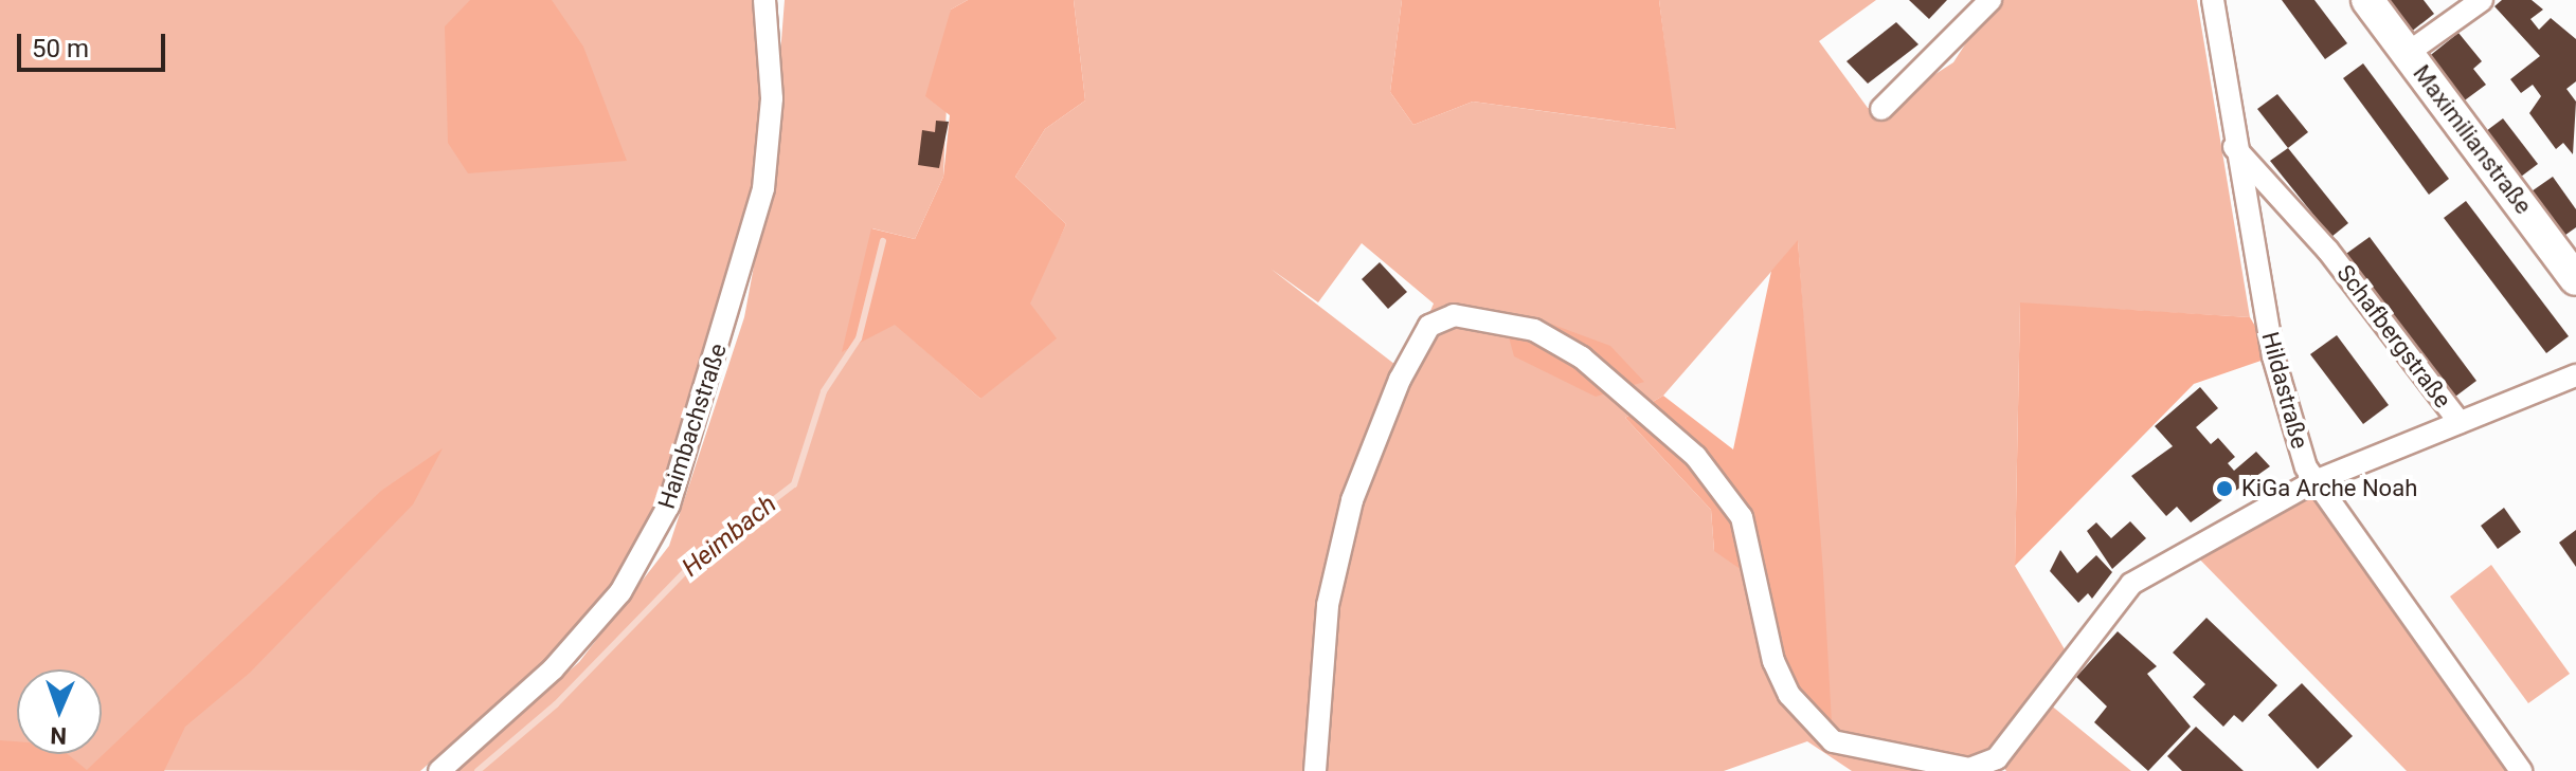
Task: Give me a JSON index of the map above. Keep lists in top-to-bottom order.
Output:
{
  "streets": {
    "main road": ["Maximilianstraße"],
    "street": ["Schafbergstraße", "Hildastraße", "Haimbachstraße"]
  },
  "crossings": [
    ["Schafbergstraße", "Hildastraße"]
  ],
  "water": ["Heimbach"],
  "places": ["KiGa Arche Noah"],
  "scale_bar": "50 m",
  "north": "bottom"
}
